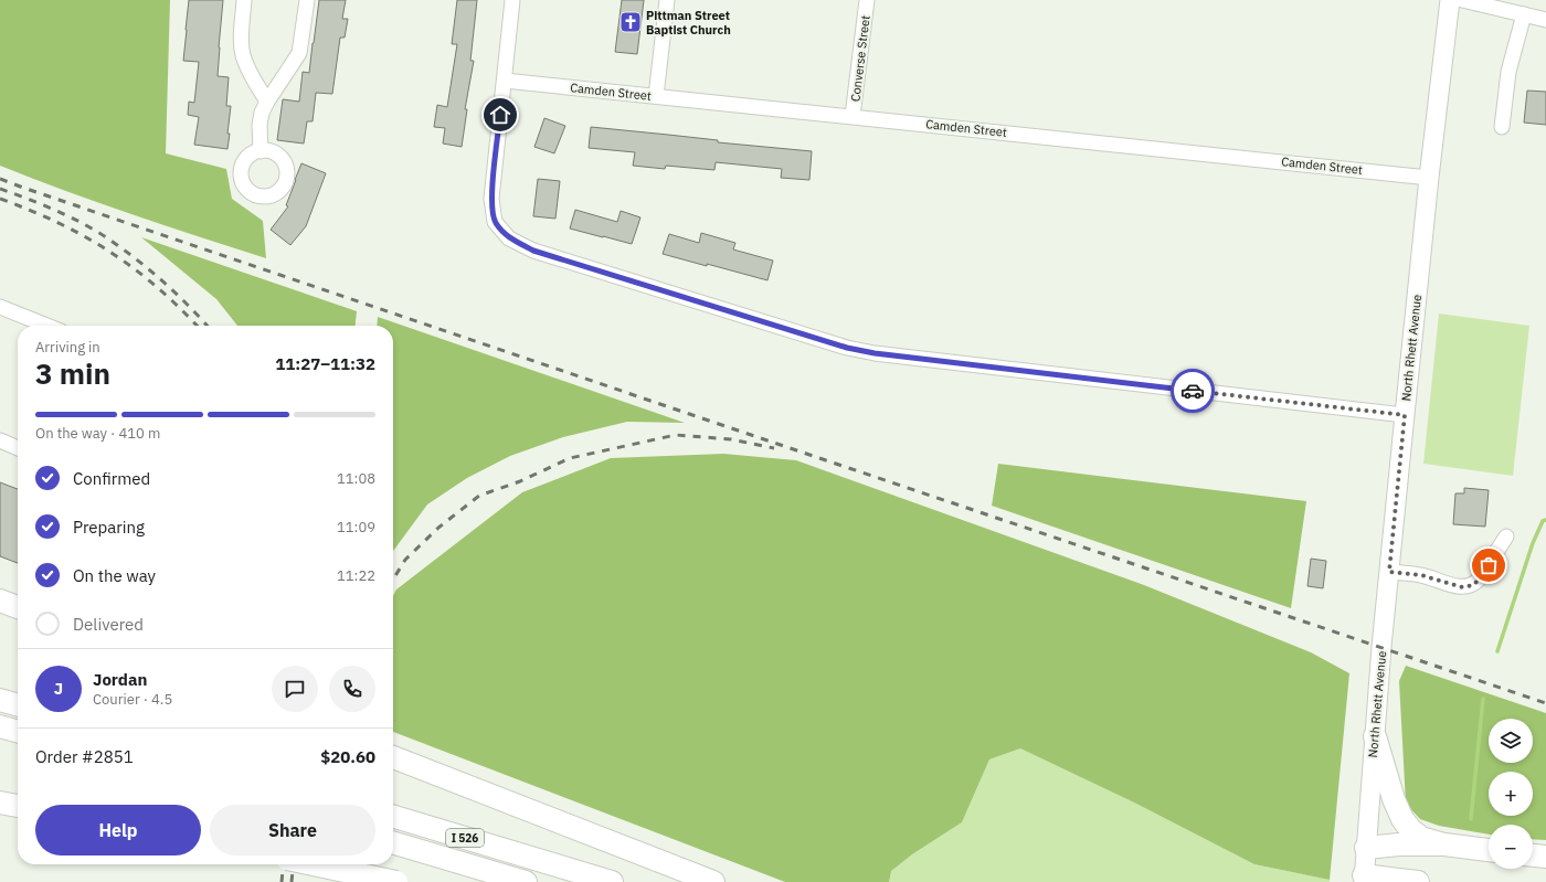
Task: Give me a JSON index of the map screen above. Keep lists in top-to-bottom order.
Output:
{
  "streets": {
    "highway": ["I 526"],
    "main road": ["North Rhett Avenue"],
    "street": ["Converse Street", "Camden Street"]
  },
  "crossings": [
    ["Converse Street", "Camden Street"],
    ["Camden Street", "North Rhett Avenue"]
  ],
  "places": {
    "church": ["Pittman Street Baptist Church"]
  },
  "page": {
    "heading": ["3 min", "Arriving in", "11:27–11:32"],
    "panel": [
      "Jordan",
      "Courier · 4.5",
      "Order #2851",
      "$20.60"
    ],
    "bar": "On the way · 410 m",
    "list": [
      ["Confirmed", "11:08"],
      ["Preparing", "11:09"],
      ["On the way", "11:22"],
      "Delivered"
    ],
    "round": "J",
    "map_buttons": ["+", "−"],
    "buttons": ["Help", "Share"]
  }
}
